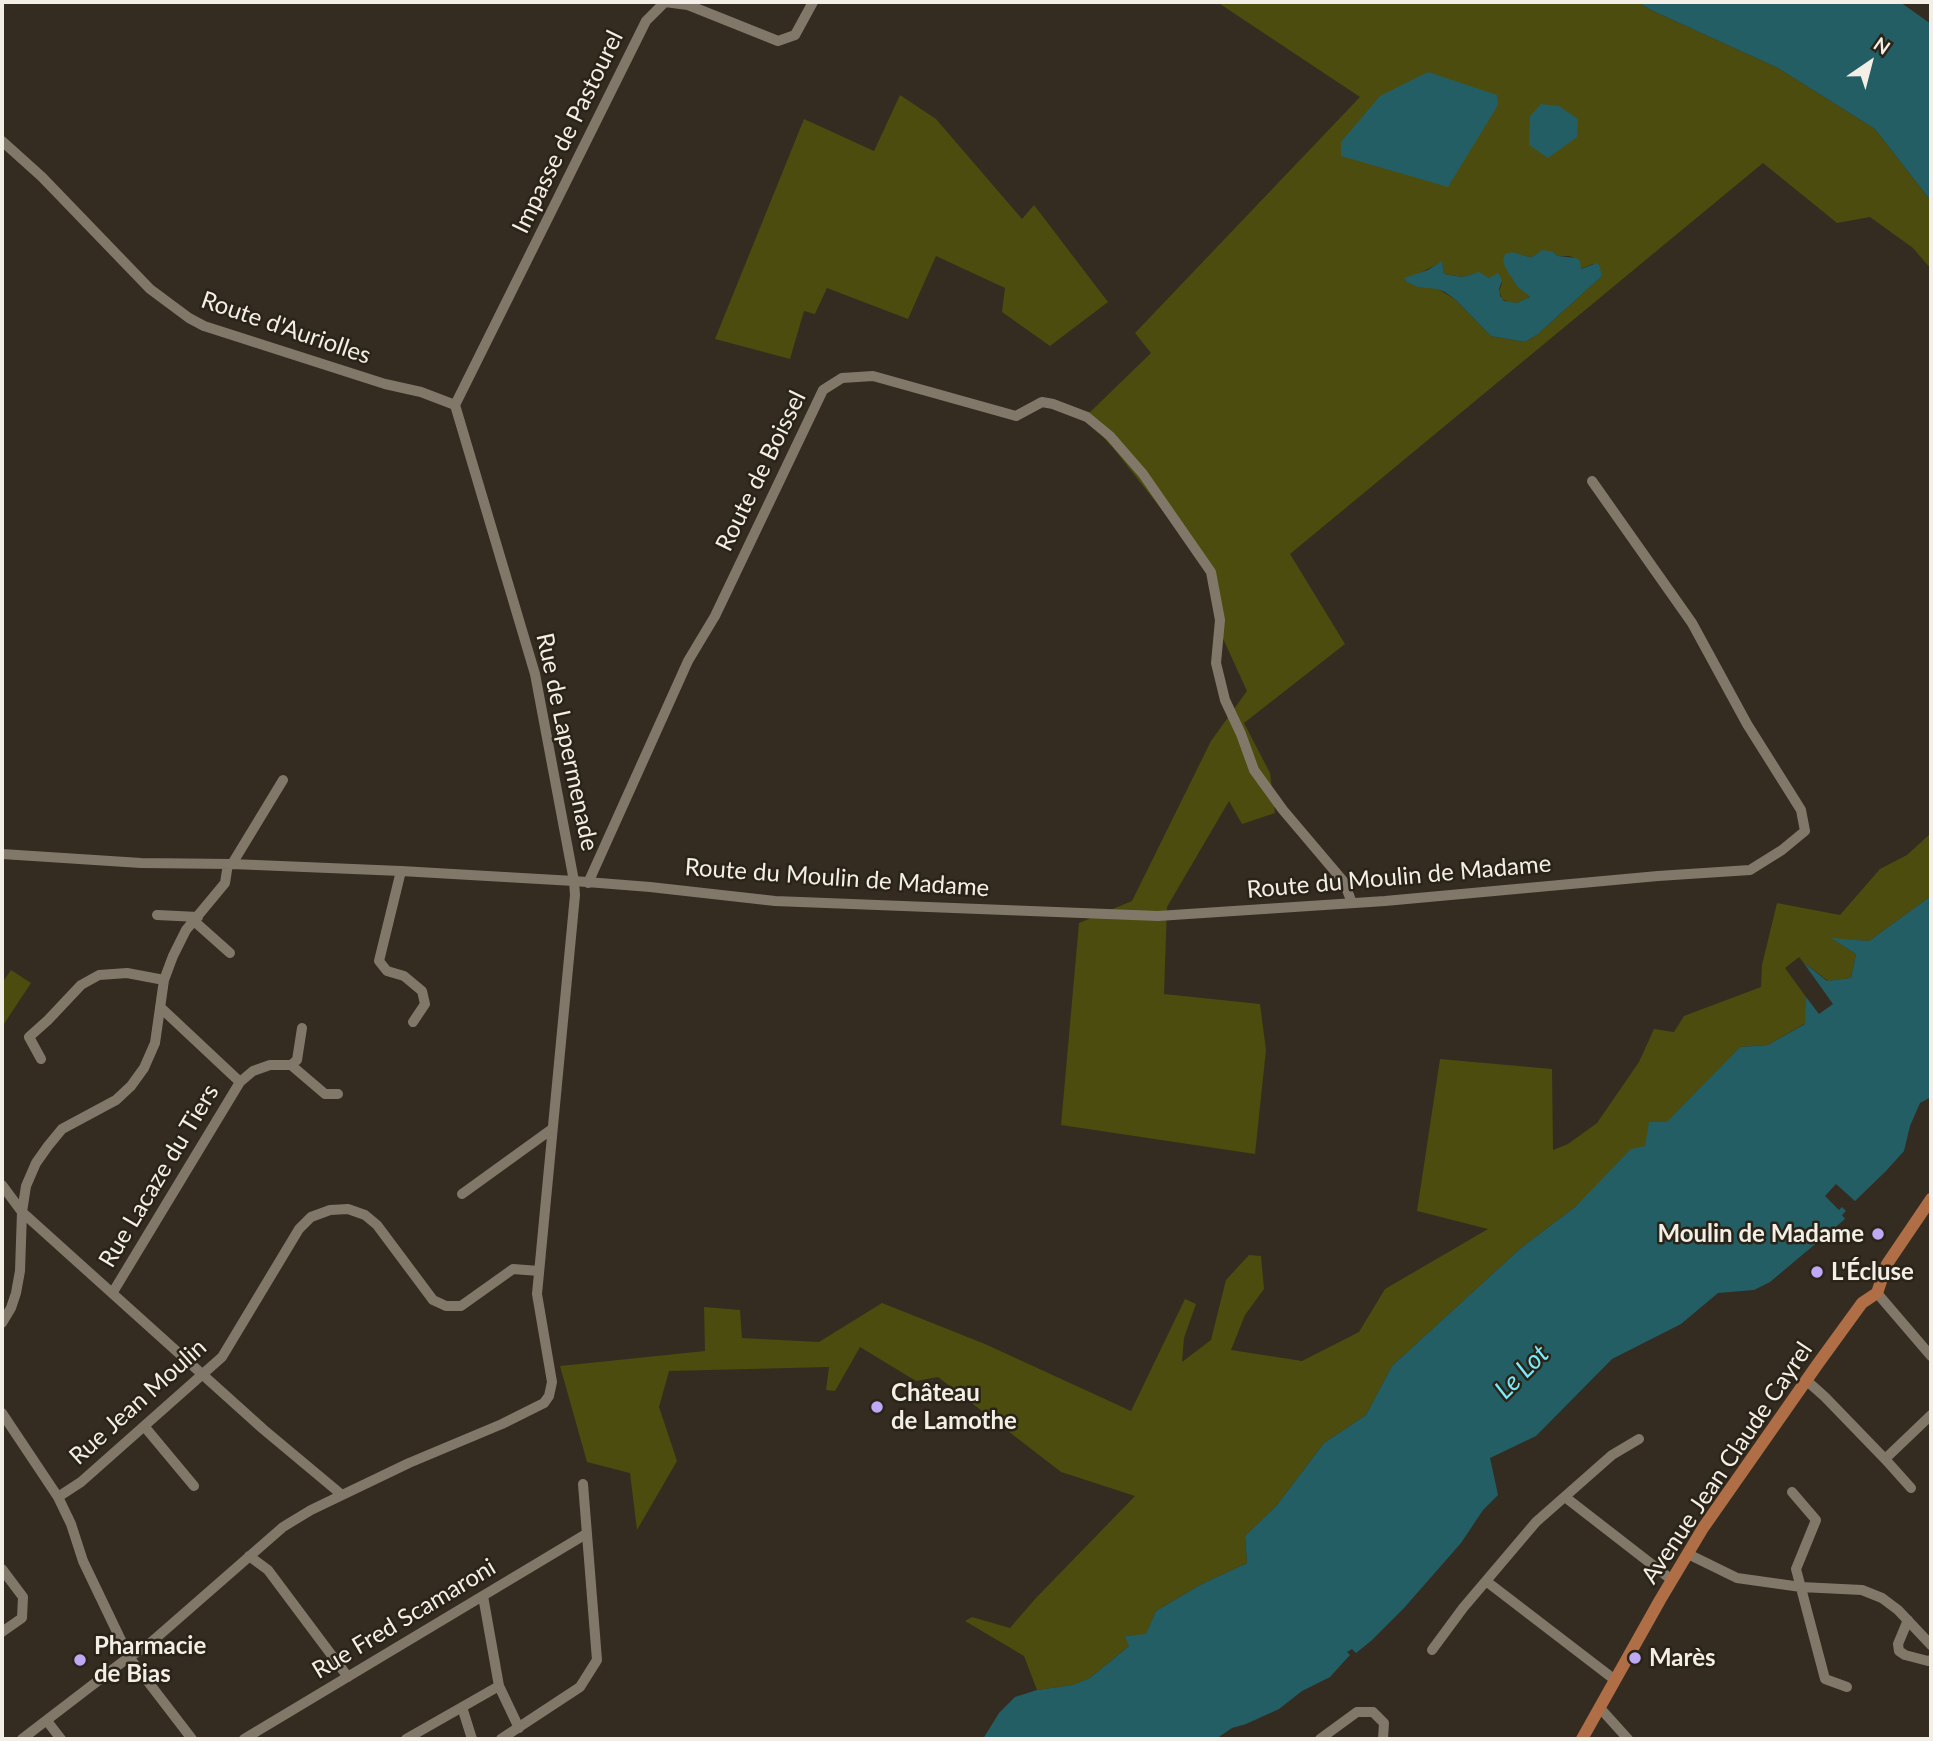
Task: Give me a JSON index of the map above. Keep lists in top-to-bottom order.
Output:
{
  "streets": {
    "main road": ["Avenue Jean Claude Cayrel"],
    "street": [
      "Impasse de Pastourel",
      "Route d'Auriolles",
      "Route de Boissel",
      "Rue de Lapermenade",
      "Route du Moulin de Madame",
      "Rue Lacaze du Tiers",
      "Rue Jean Moulin",
      "Rue Fred Scamaroni"
    ]
  },
  "crossings": [
    ["Impasse de Pastourel", "Route d'Auriolles"],
    ["Impasse de Pastourel", "Rue de Lapermenade"],
    ["Route d'Auriolles", "Rue de Lapermenade"],
    ["Route de Boissel", "Route du Moulin de Madame"],
    ["Rue de Lapermenade", "Route du Moulin de Madame"],
    ["Rue Lacaze du Tiers", "Rue Jean Moulin"]
  ],
  "water": ["Le Lot"],
  "places": [
    "Moulin de Madame",
    "L'Écluse",
    "Château de Lamothe",
    "Marès",
    "Pharmacie de Bias"
  ],
  "north": "top right"
}
